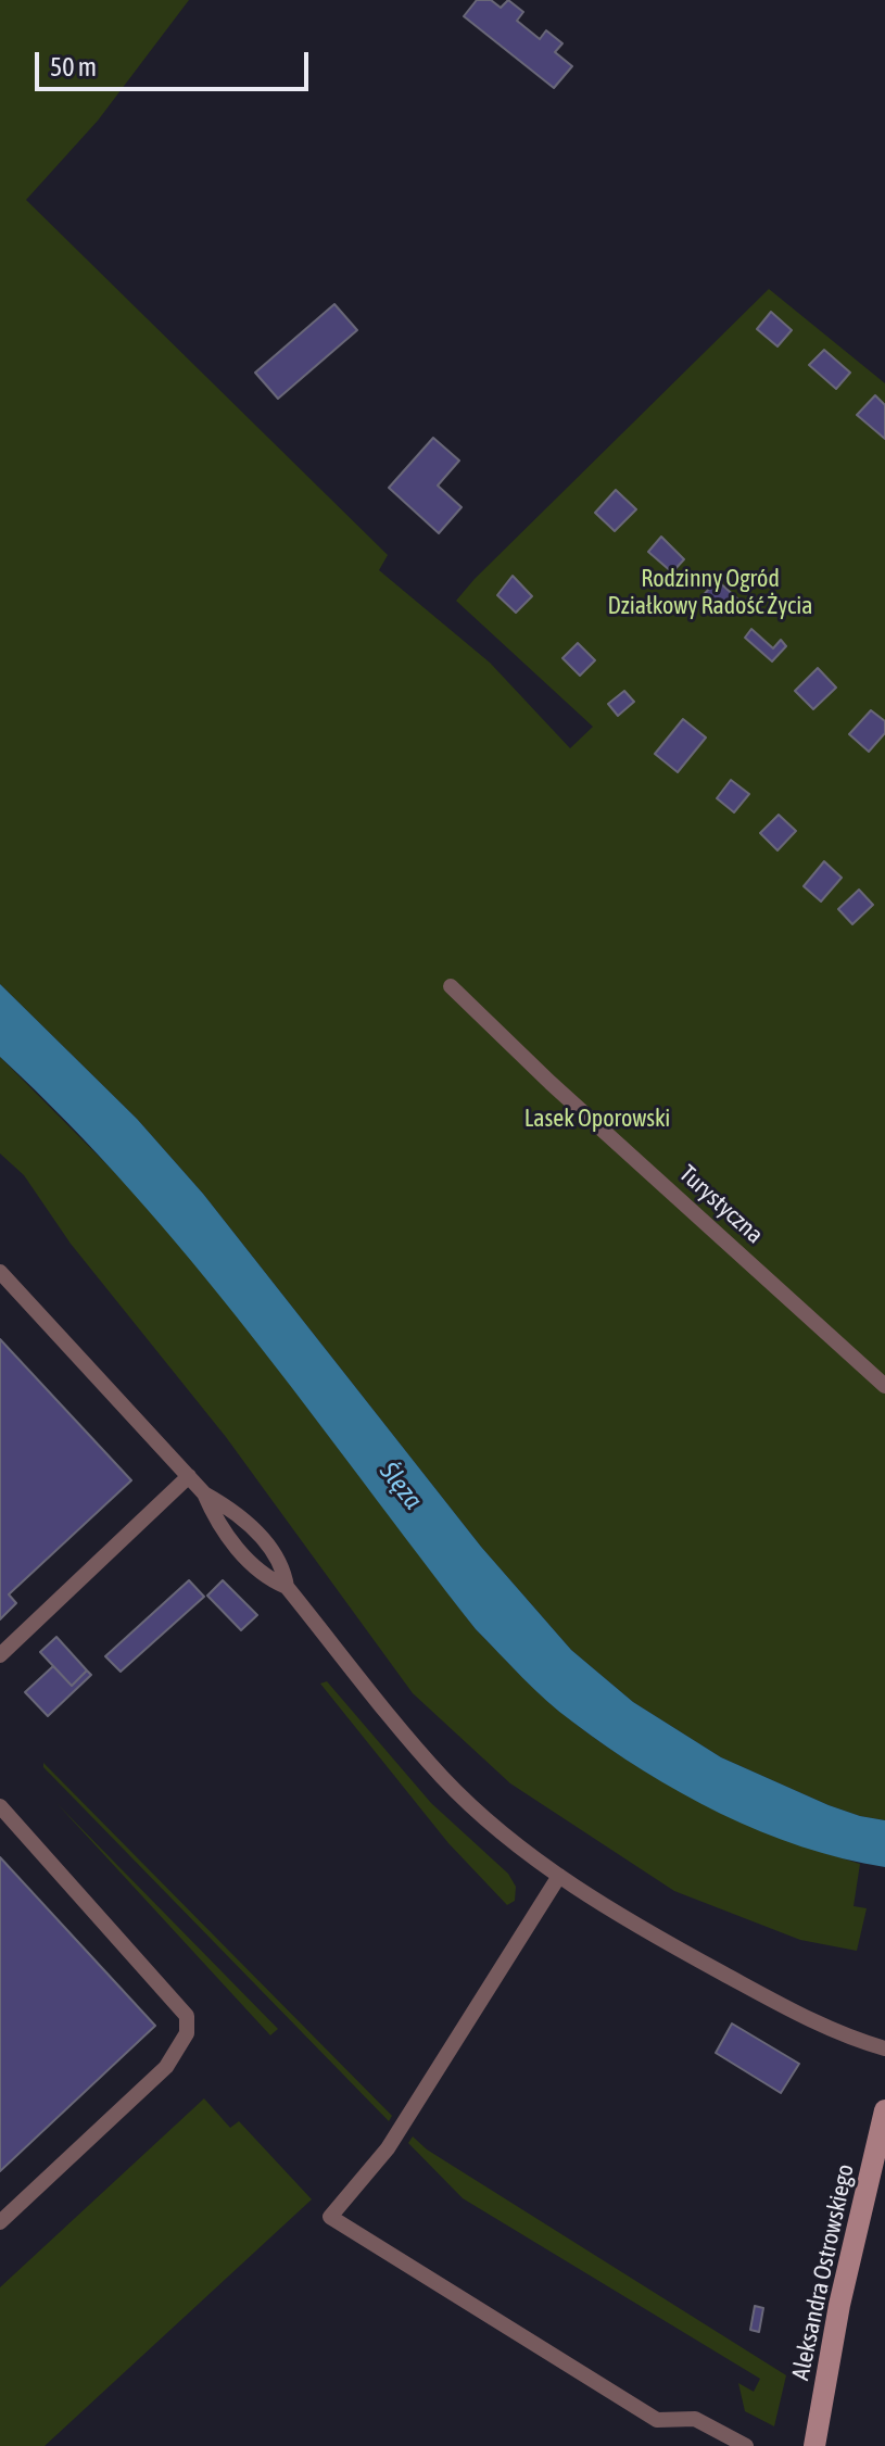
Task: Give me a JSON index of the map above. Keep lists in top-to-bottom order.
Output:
{
  "streets": {
    "street": ["Aleksandra Ostrowskiego"],
    "lane": ["Turystyczna"]
  },
  "water": ["Ślęza"],
  "parks": ["Rodzinny Ogród Działkowy Radość Życia", "Lasek Oporowski"],
  "scale_bar": "50 m"
}
